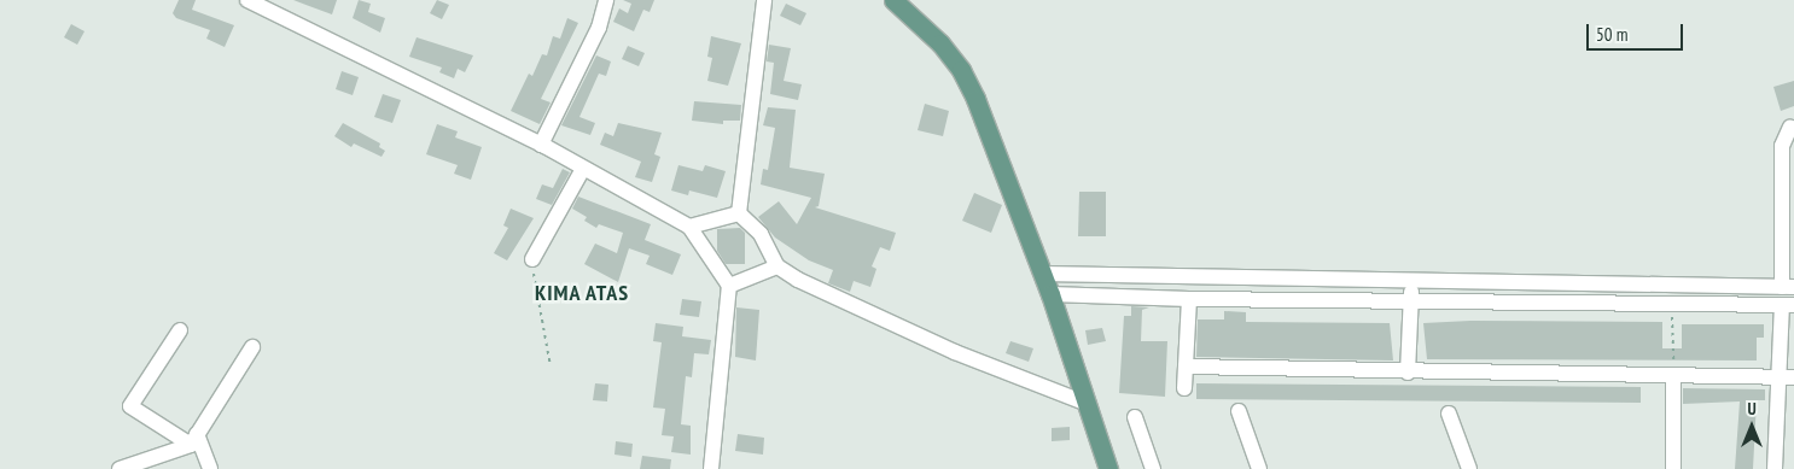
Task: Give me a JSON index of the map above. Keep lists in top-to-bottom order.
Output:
{
  "districts": ["KIMA ATAS"],
  "scale_bar": "50 m",
  "north": "top"
}
